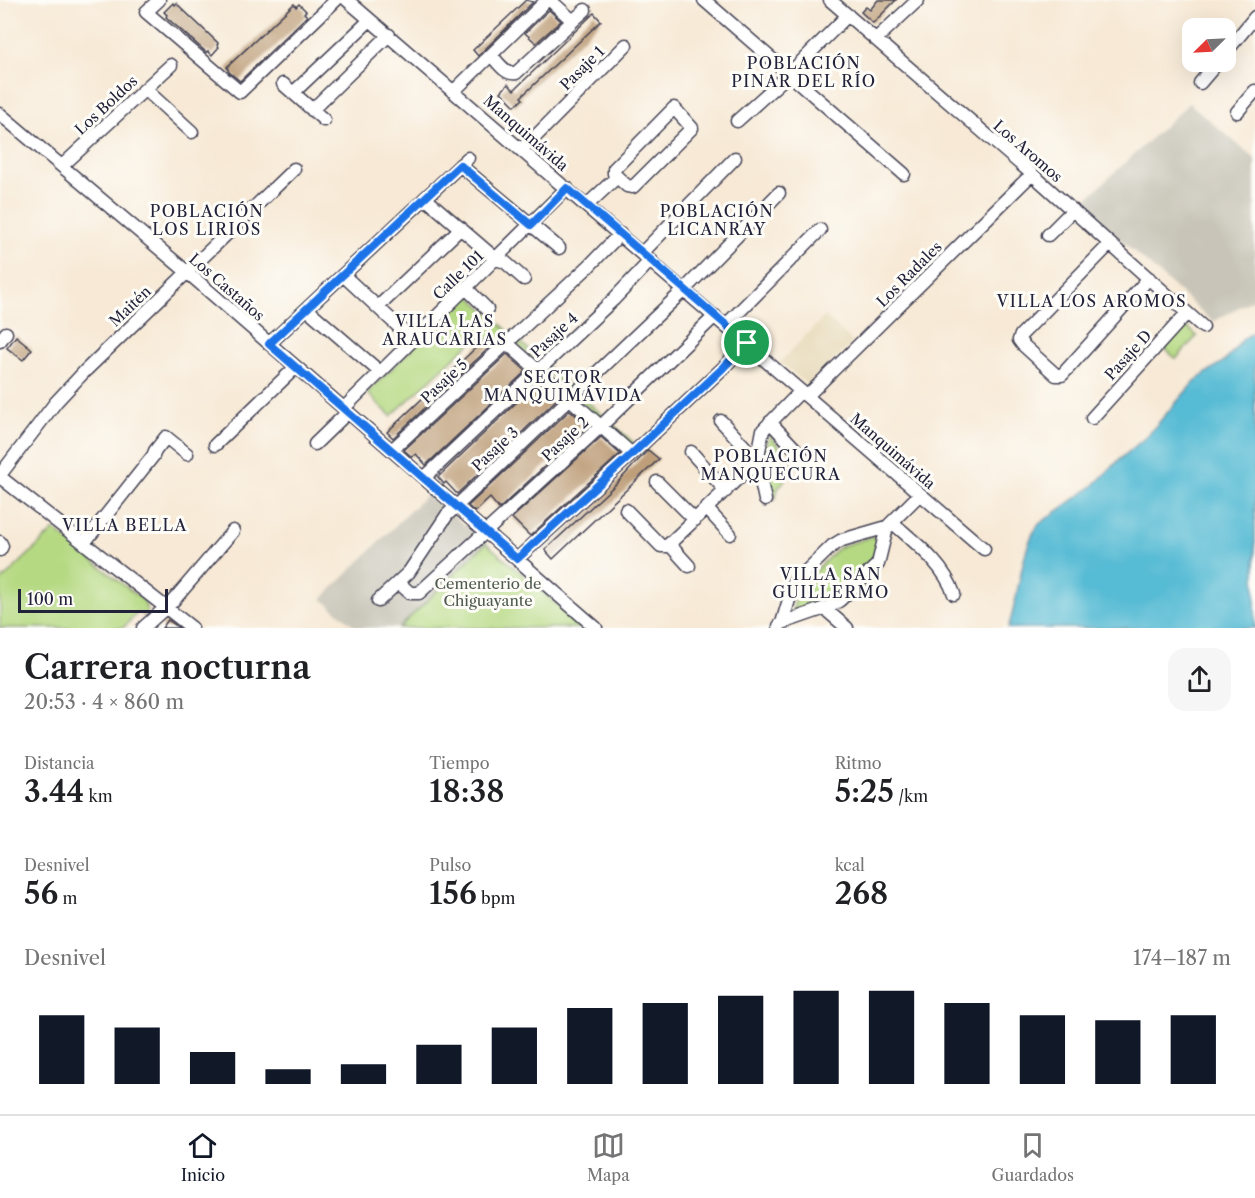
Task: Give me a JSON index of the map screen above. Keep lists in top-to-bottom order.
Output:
{
  "streets": {
    "street": [
      "Pasaje 1",
      "Los Boldos",
      "Manquimávida",
      "Los Aromos",
      "Los Radales",
      "Calle 101",
      "Los Castaños",
      "Maitén",
      "Pasaje 4",
      "Pasaje D",
      "Pasaje 5",
      "Pasaje 2",
      "Pasaje 3"
    ]
  },
  "crossings": [
    ["Pasaje 1", "Manquimávida"],
    ["Los Boldos", "Los Castaños"],
    ["Manquimávida", "Los Radales"],
    ["Manquimávida", "Calle 101"],
    ["Manquimávida", "Pasaje 4"],
    ["Manquimávida", "Pasaje 5"],
    ["Manquimávida", "Pasaje 2"],
    ["Manquimávida", "Pasaje 3"],
    ["Los Aromos", "Los Radales"],
    ["Los Aromos", "Pasaje D"],
    ["Calle 101", "Los Castaños"],
    ["Los Castaños", "Maitén"],
    ["Los Castaños", "Pasaje 4"],
    ["Los Castaños", "Pasaje 5"],
    ["Los Castaños", "Pasaje 2"],
    ["Los Castaños", "Pasaje 3"],
    ["Pasaje 2", "Pasaje 3"]
  ],
  "districts": [
    "POBLACIÓN PINAR DEL RÍO",
    "POBLACIÓN LOS LIRIOS",
    "POBLACIÓN LICANRAY",
    "VILLA LOS AROMOS",
    "VILLA LAS ARAUCARIAS",
    "SECTOR MANQUIMÁVIDA",
    "POBLACIÓN MANQUECURA",
    "VILLA BELLA",
    "VILLA SAN GUILLERMO"
  ],
  "parks": ["Cementerio de Chiguayante"],
  "scale_bar": "100 m",
  "north": "bottom left",
  "page": {
    "scale": "100 m",
    "heading": ["Carrera nocturna", "20:53 · 4 × 860 m"],
    "stats": [
      ["Distancia", "3.44 km"],
      ["Tiempo", "18:38"],
      ["Ritmo", "5:25 /km"],
      ["Desnivel", "56 m"],
      ["Pulso", "156 bpm"],
      ["kcal", "268"]
    ],
    "chart": ["Desnivel", "174–187 m"],
    "tabs": ["Inicio", "Mapa", "Guardados"]
  }
}
